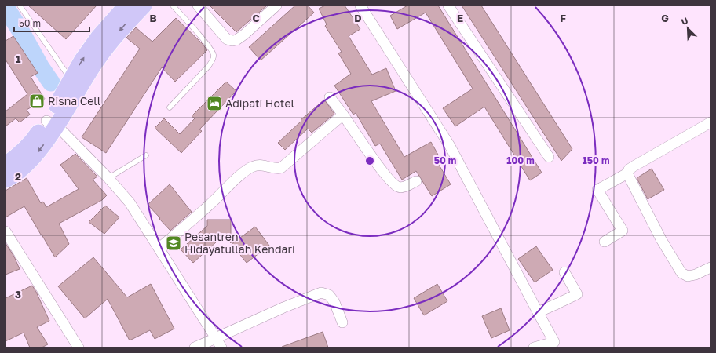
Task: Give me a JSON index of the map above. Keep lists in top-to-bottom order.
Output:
{
  "places": {
    "shop": ["Risna Cell"],
    "hotel": ["Adipati Hotel"],
    "school or university": ["Pesantren Hidayatullah Kendari"]
  },
  "scale_bar": "50 m",
  "north": "top left",
  "grid": {
    "columns": [
      "B",
      "C",
      "D",
      "E",
      "F",
      "G"
    ],
    "rows": ["1", "2", "3"]
  },
  "rings": ["50 m", "100 m", "150 m"]
}
